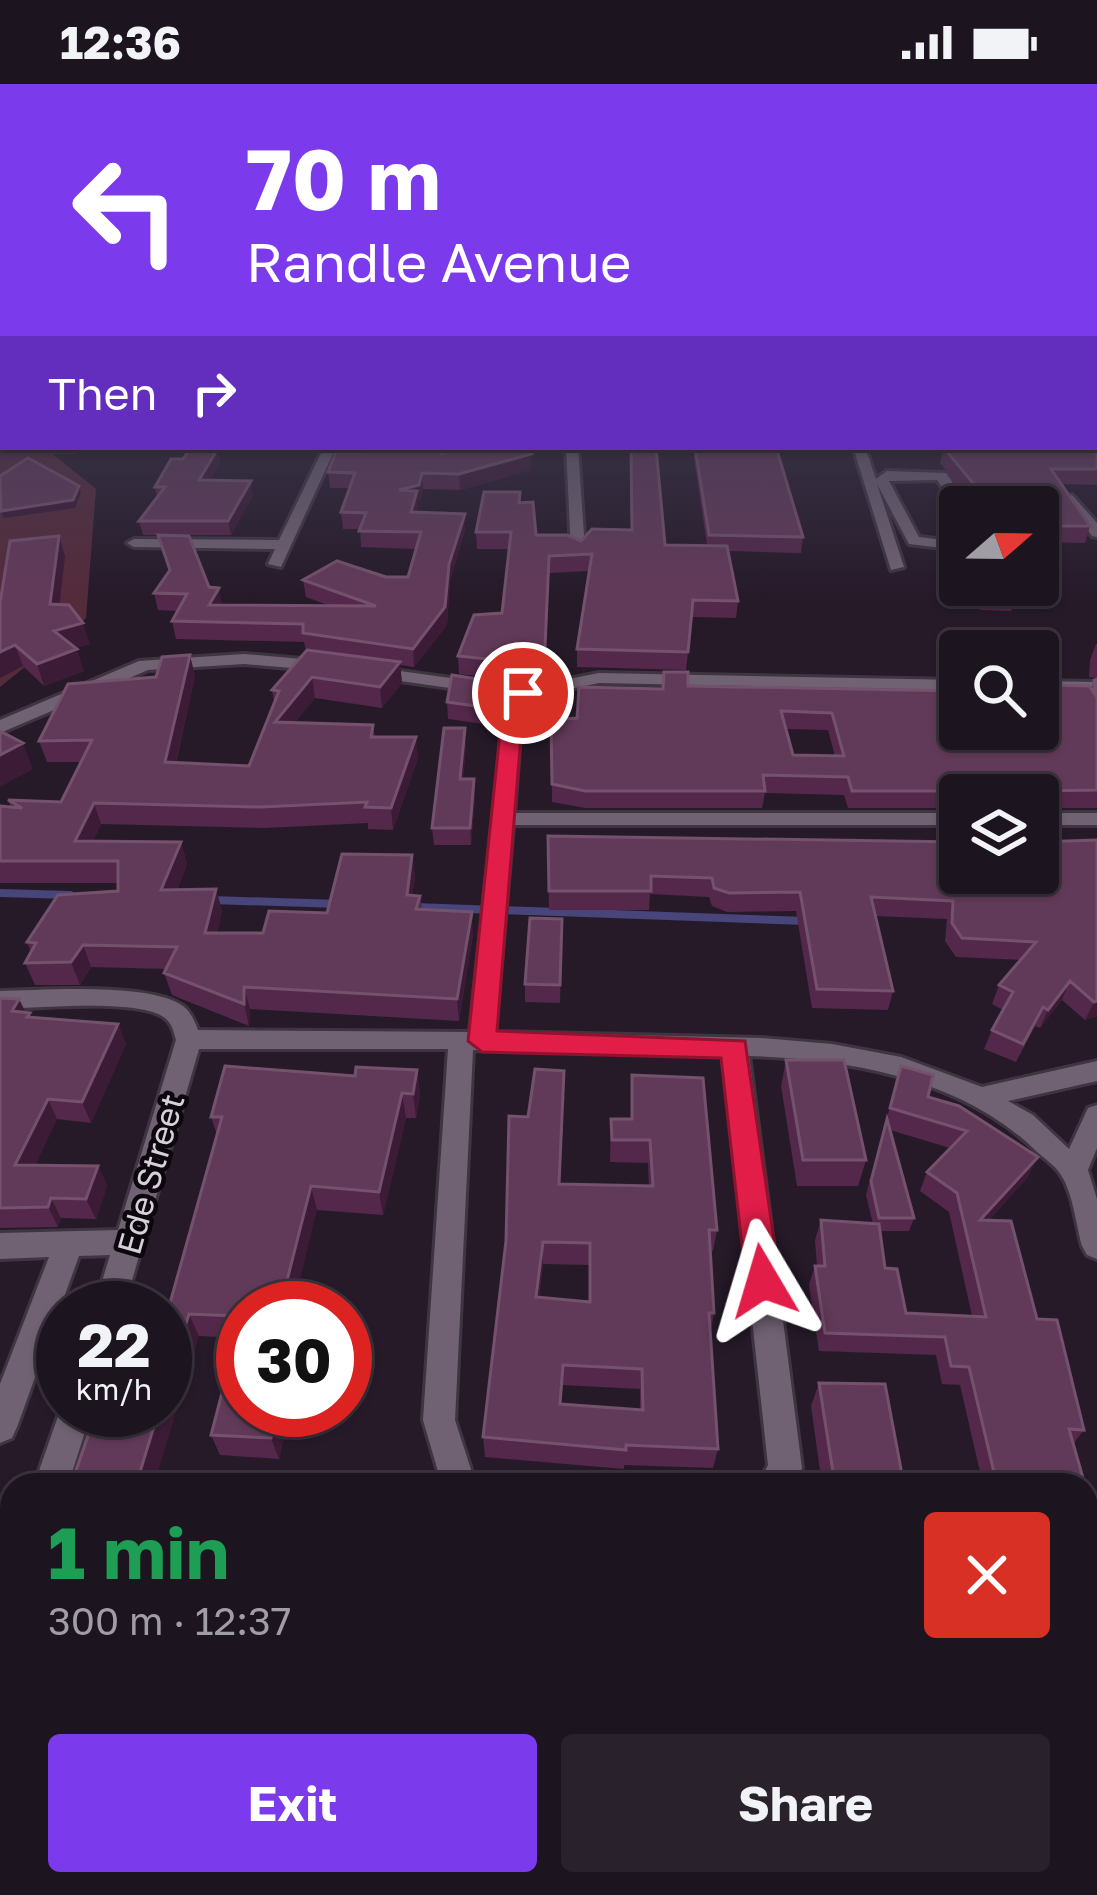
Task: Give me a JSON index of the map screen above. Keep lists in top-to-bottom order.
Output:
{
  "streets": {
    "street": ["Ede Street"]
  },
  "north": "right",
  "page": {
    "status": "12:36",
    "turn": ["70 m", "Randle Avenue"],
    "then": "Then",
    "speed": "22 km/h",
    "limit": "30",
    "heading": ["1 min", "300 m · 12:37"],
    "buttons": ["Exit", "Share"]
  }
}
